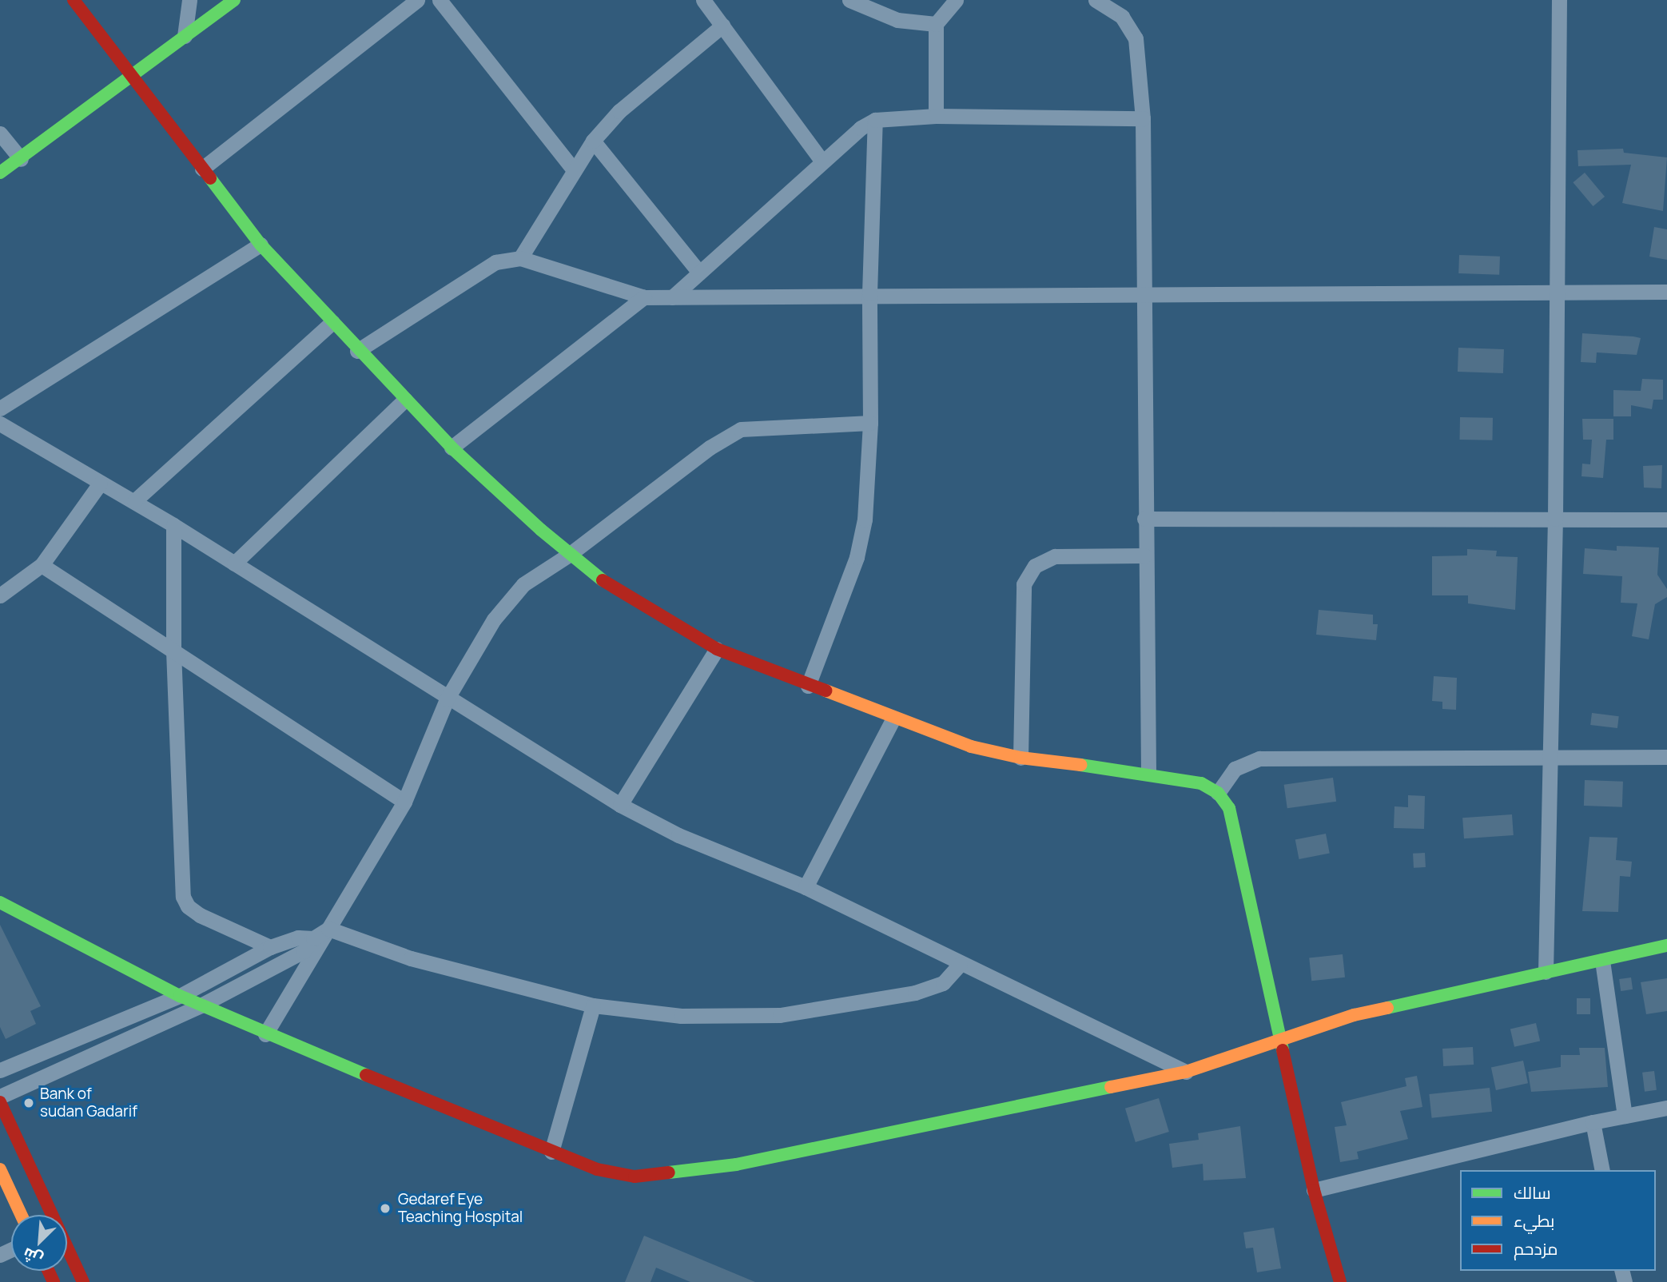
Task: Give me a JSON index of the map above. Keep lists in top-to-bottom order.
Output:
{
  "places": ["Bank of sudan Gadarif", "Gedaref Eye Teaching Hospital"],
  "legend": ["سالك", "بطيء", "مزدحم"],
  "north": "bottom left"
}
